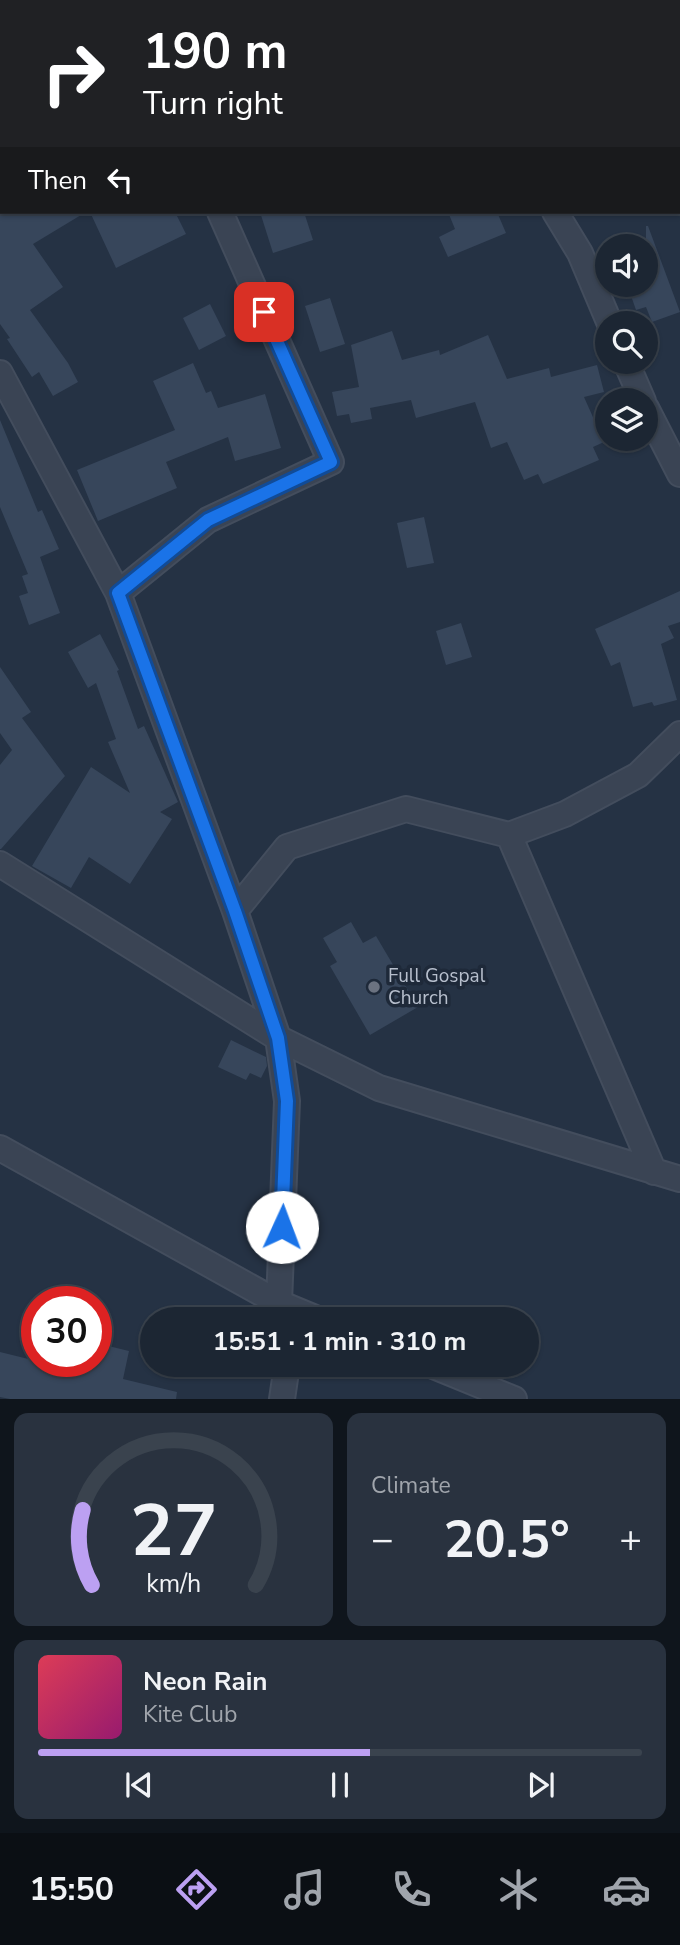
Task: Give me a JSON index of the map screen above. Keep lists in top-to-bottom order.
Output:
{
  "places": ["Full Gospal Church"],
  "page": {
    "turn": ["190 m", "Turn right"],
    "then": "Then",
    "limit": "30",
    "trip": "15:51 · 1 min · 310 m",
    "tile": "Climate",
    "heat": ["−", "20.5°", "+"],
    "song": ["Neon Rain", "Kite Club"],
    "tabs": "15:50",
    "gauge": ["27", "km/h"]
  }
}
